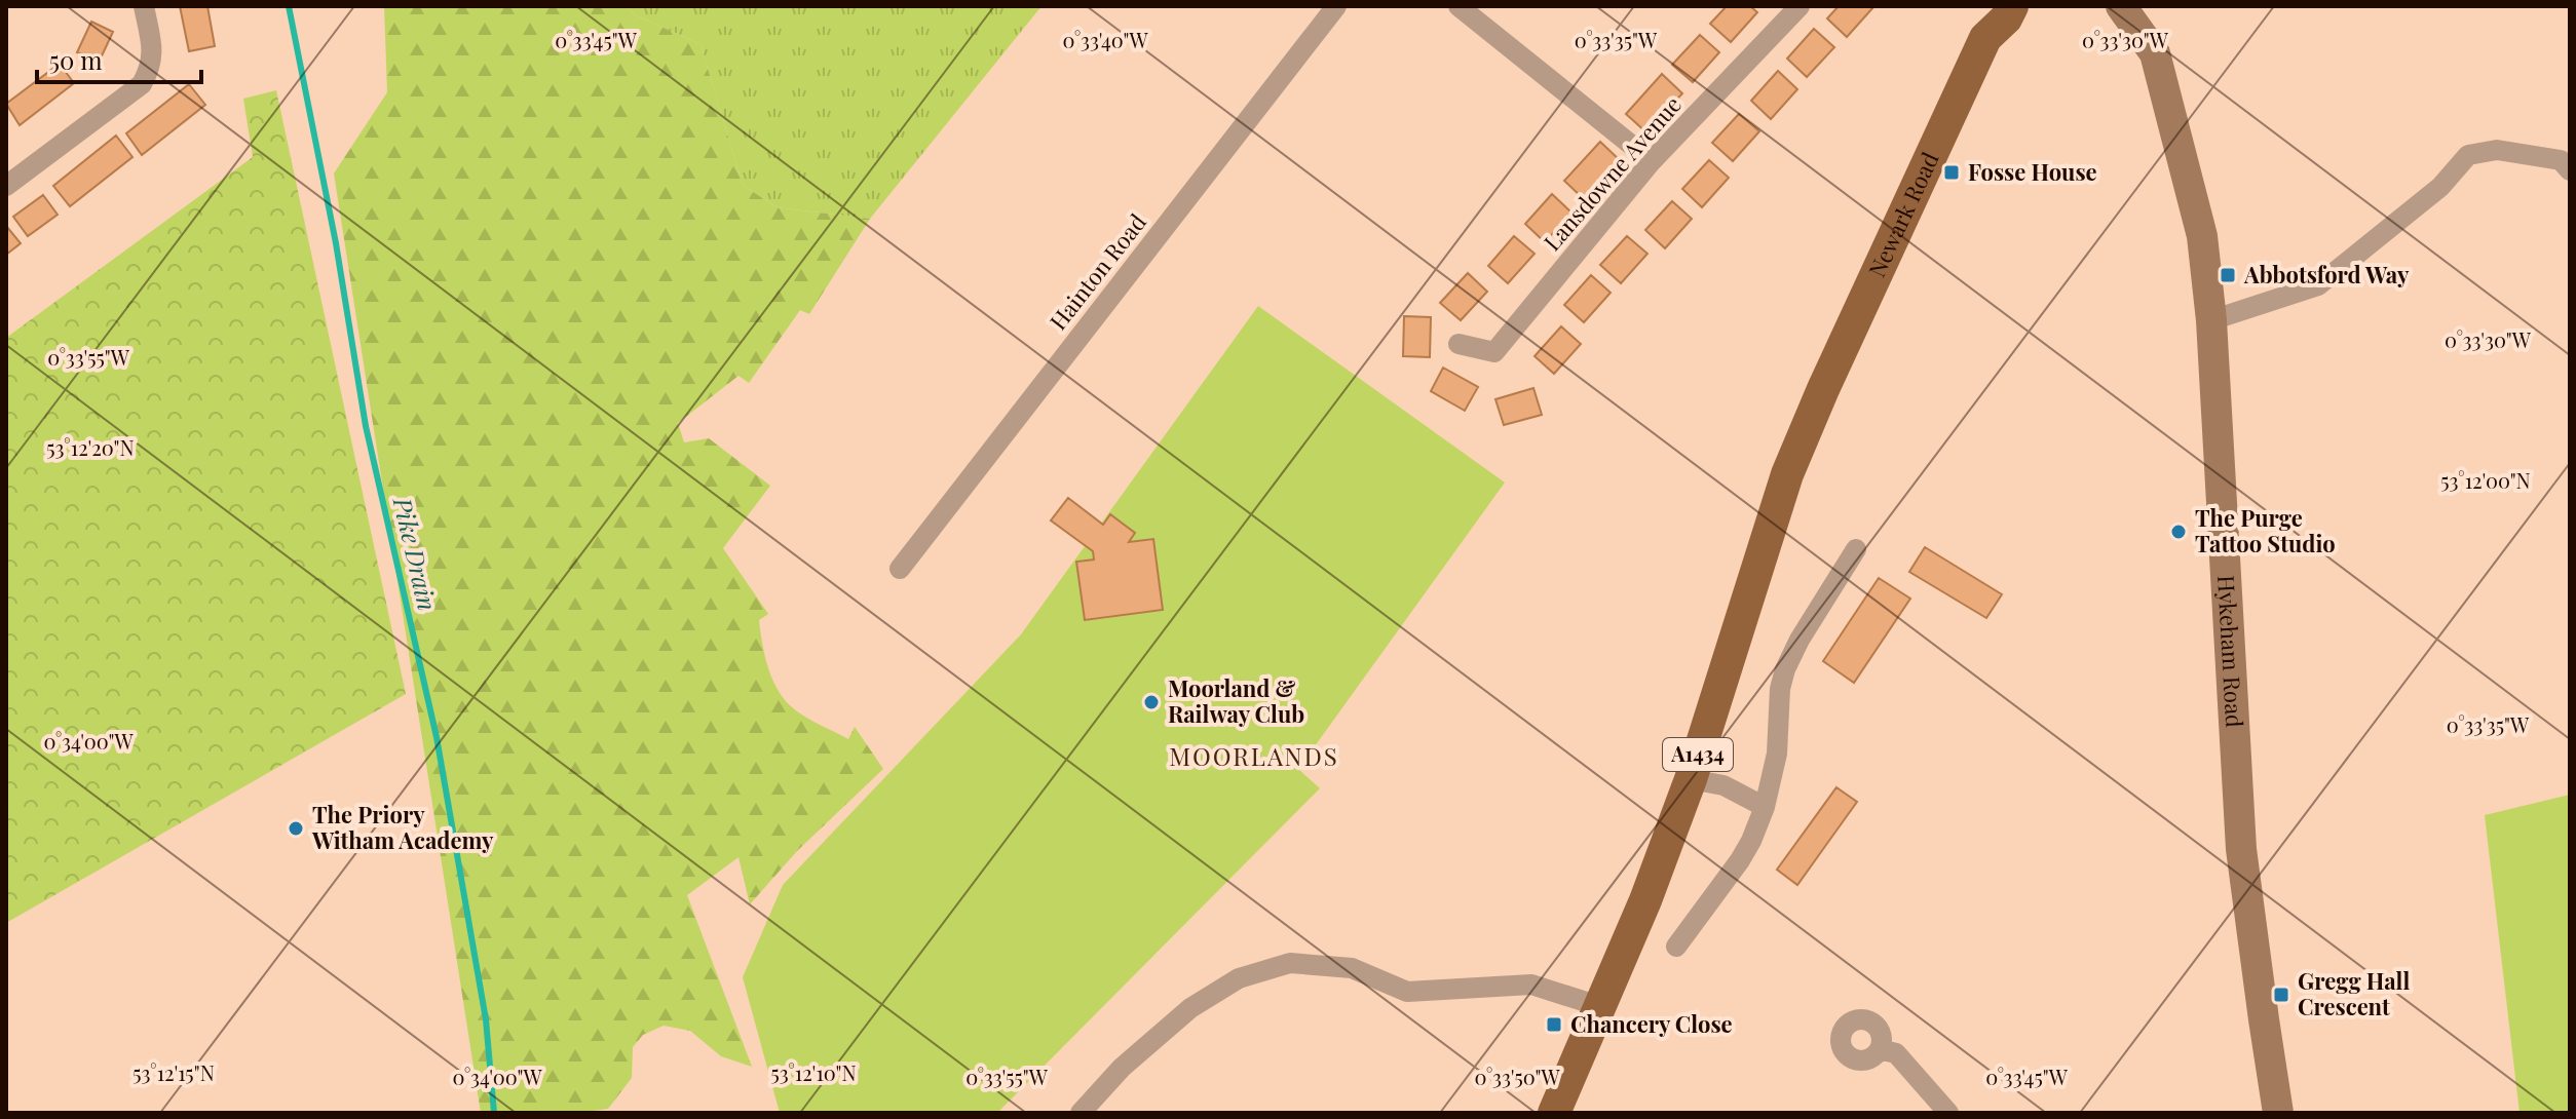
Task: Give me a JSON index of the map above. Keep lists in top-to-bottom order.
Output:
{
  "streets": {
    "main road": ["Newark Road", "A1434"],
    "street": ["Lansdowne Avenue", "Hainton Road", "Hykeham Road"]
  },
  "crossings": [
    ["Newark Road", "A1434"]
  ],
  "districts": ["MOORLANDS"],
  "water": ["Pike Drain"],
  "places": {
    "transit": [
      "Fosse House",
      "Abbotsford Way",
      "Gregg Hall Crescent",
      "Chancery Close"
    ],
    "other": ["The Purge Tattoo Studio", "Moorland & Railway Club", "The Priory Witham Academy"]
  },
  "scale_bar": "50 m",
  "coordinates": [
    "0°33'45\"W",
    "0°33'40\"W",
    "0°33'35\"W",
    "0°33'30\"W",
    "0°33'55\"W",
    "53°12'20\"N",
    "53°12'00\"N",
    "0°34'00\"W",
    "53°12'15\"N",
    "53°12'10\"N",
    "0°33'50\"W"
  ]
}
